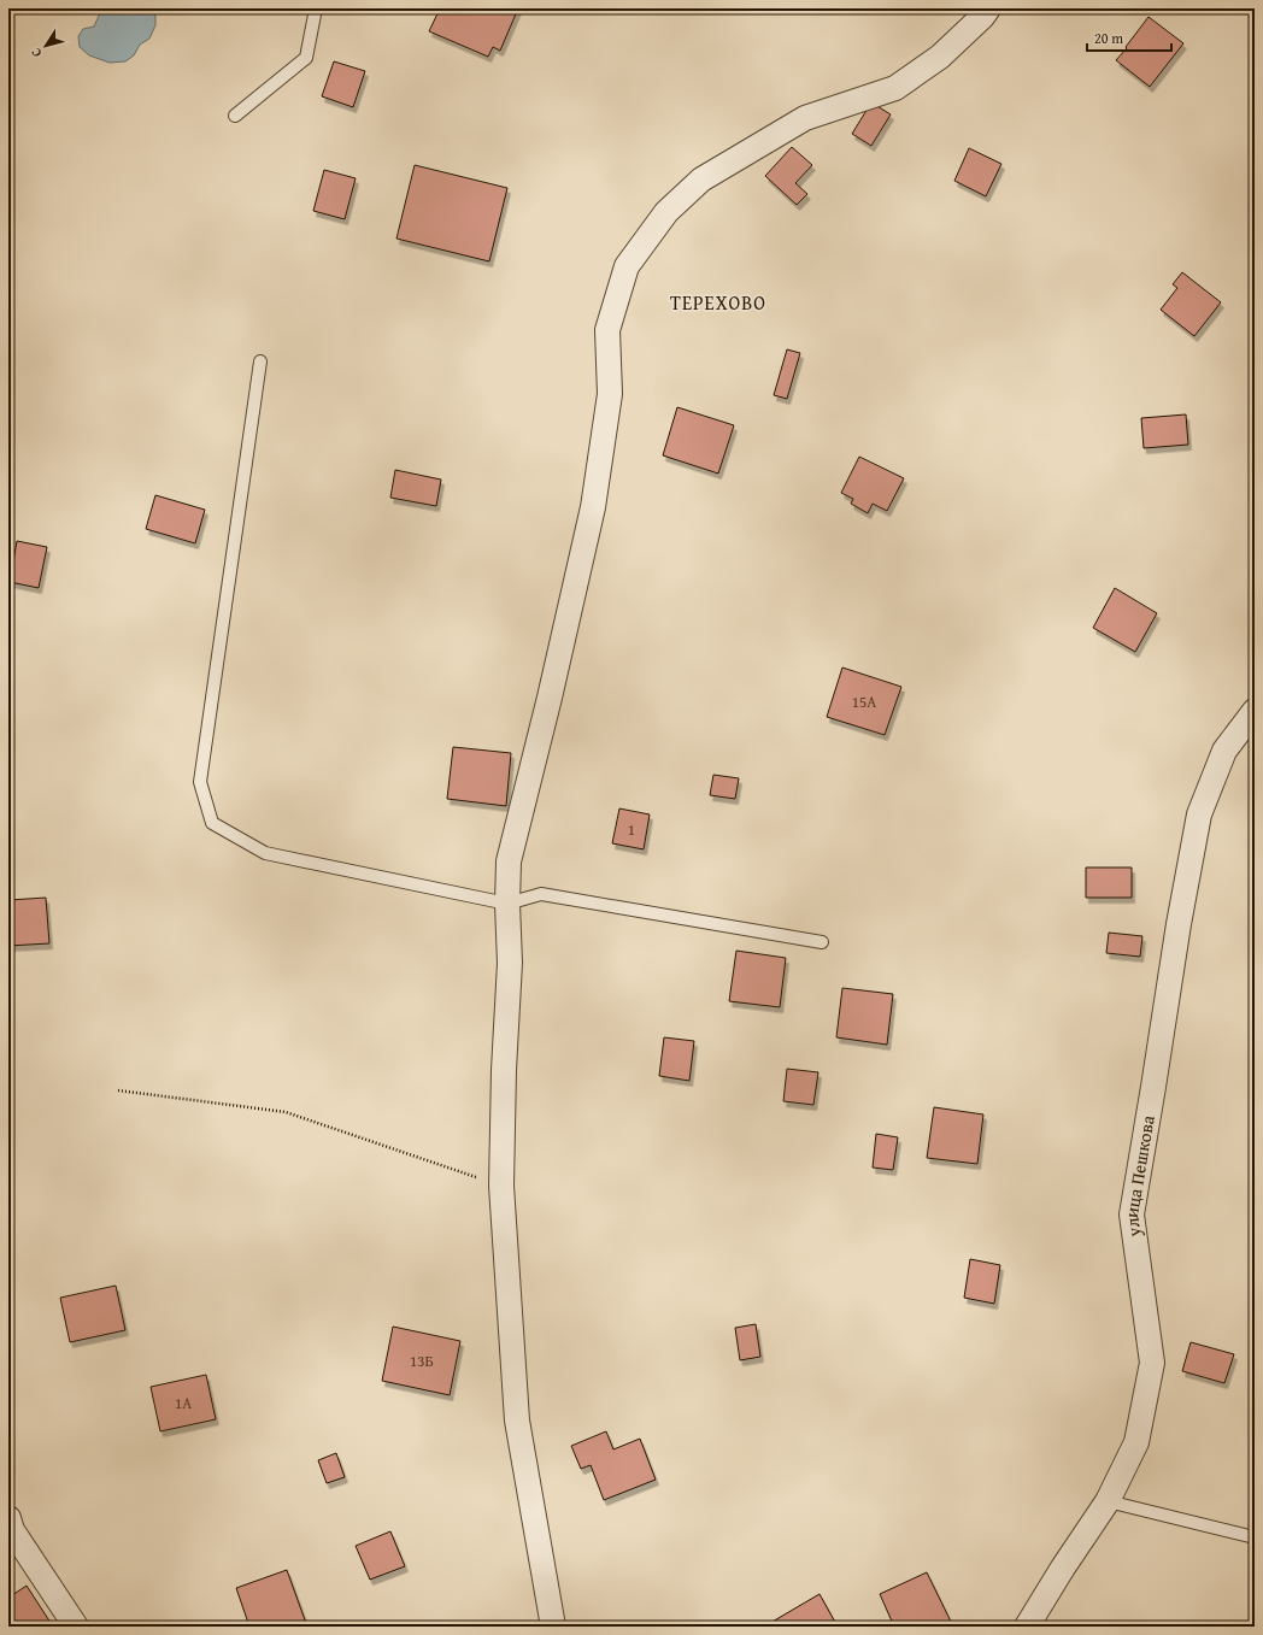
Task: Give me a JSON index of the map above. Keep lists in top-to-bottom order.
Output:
{
  "streets": {
    "street": ["улица Пешкова"]
  },
  "districts": ["ТЕРЕХОВО"],
  "house_numbers": [
    "15А",
    "1",
    "13Б",
    "1А"
  ],
  "scale_bar": "20 m",
  "north": "bottom left"
}
